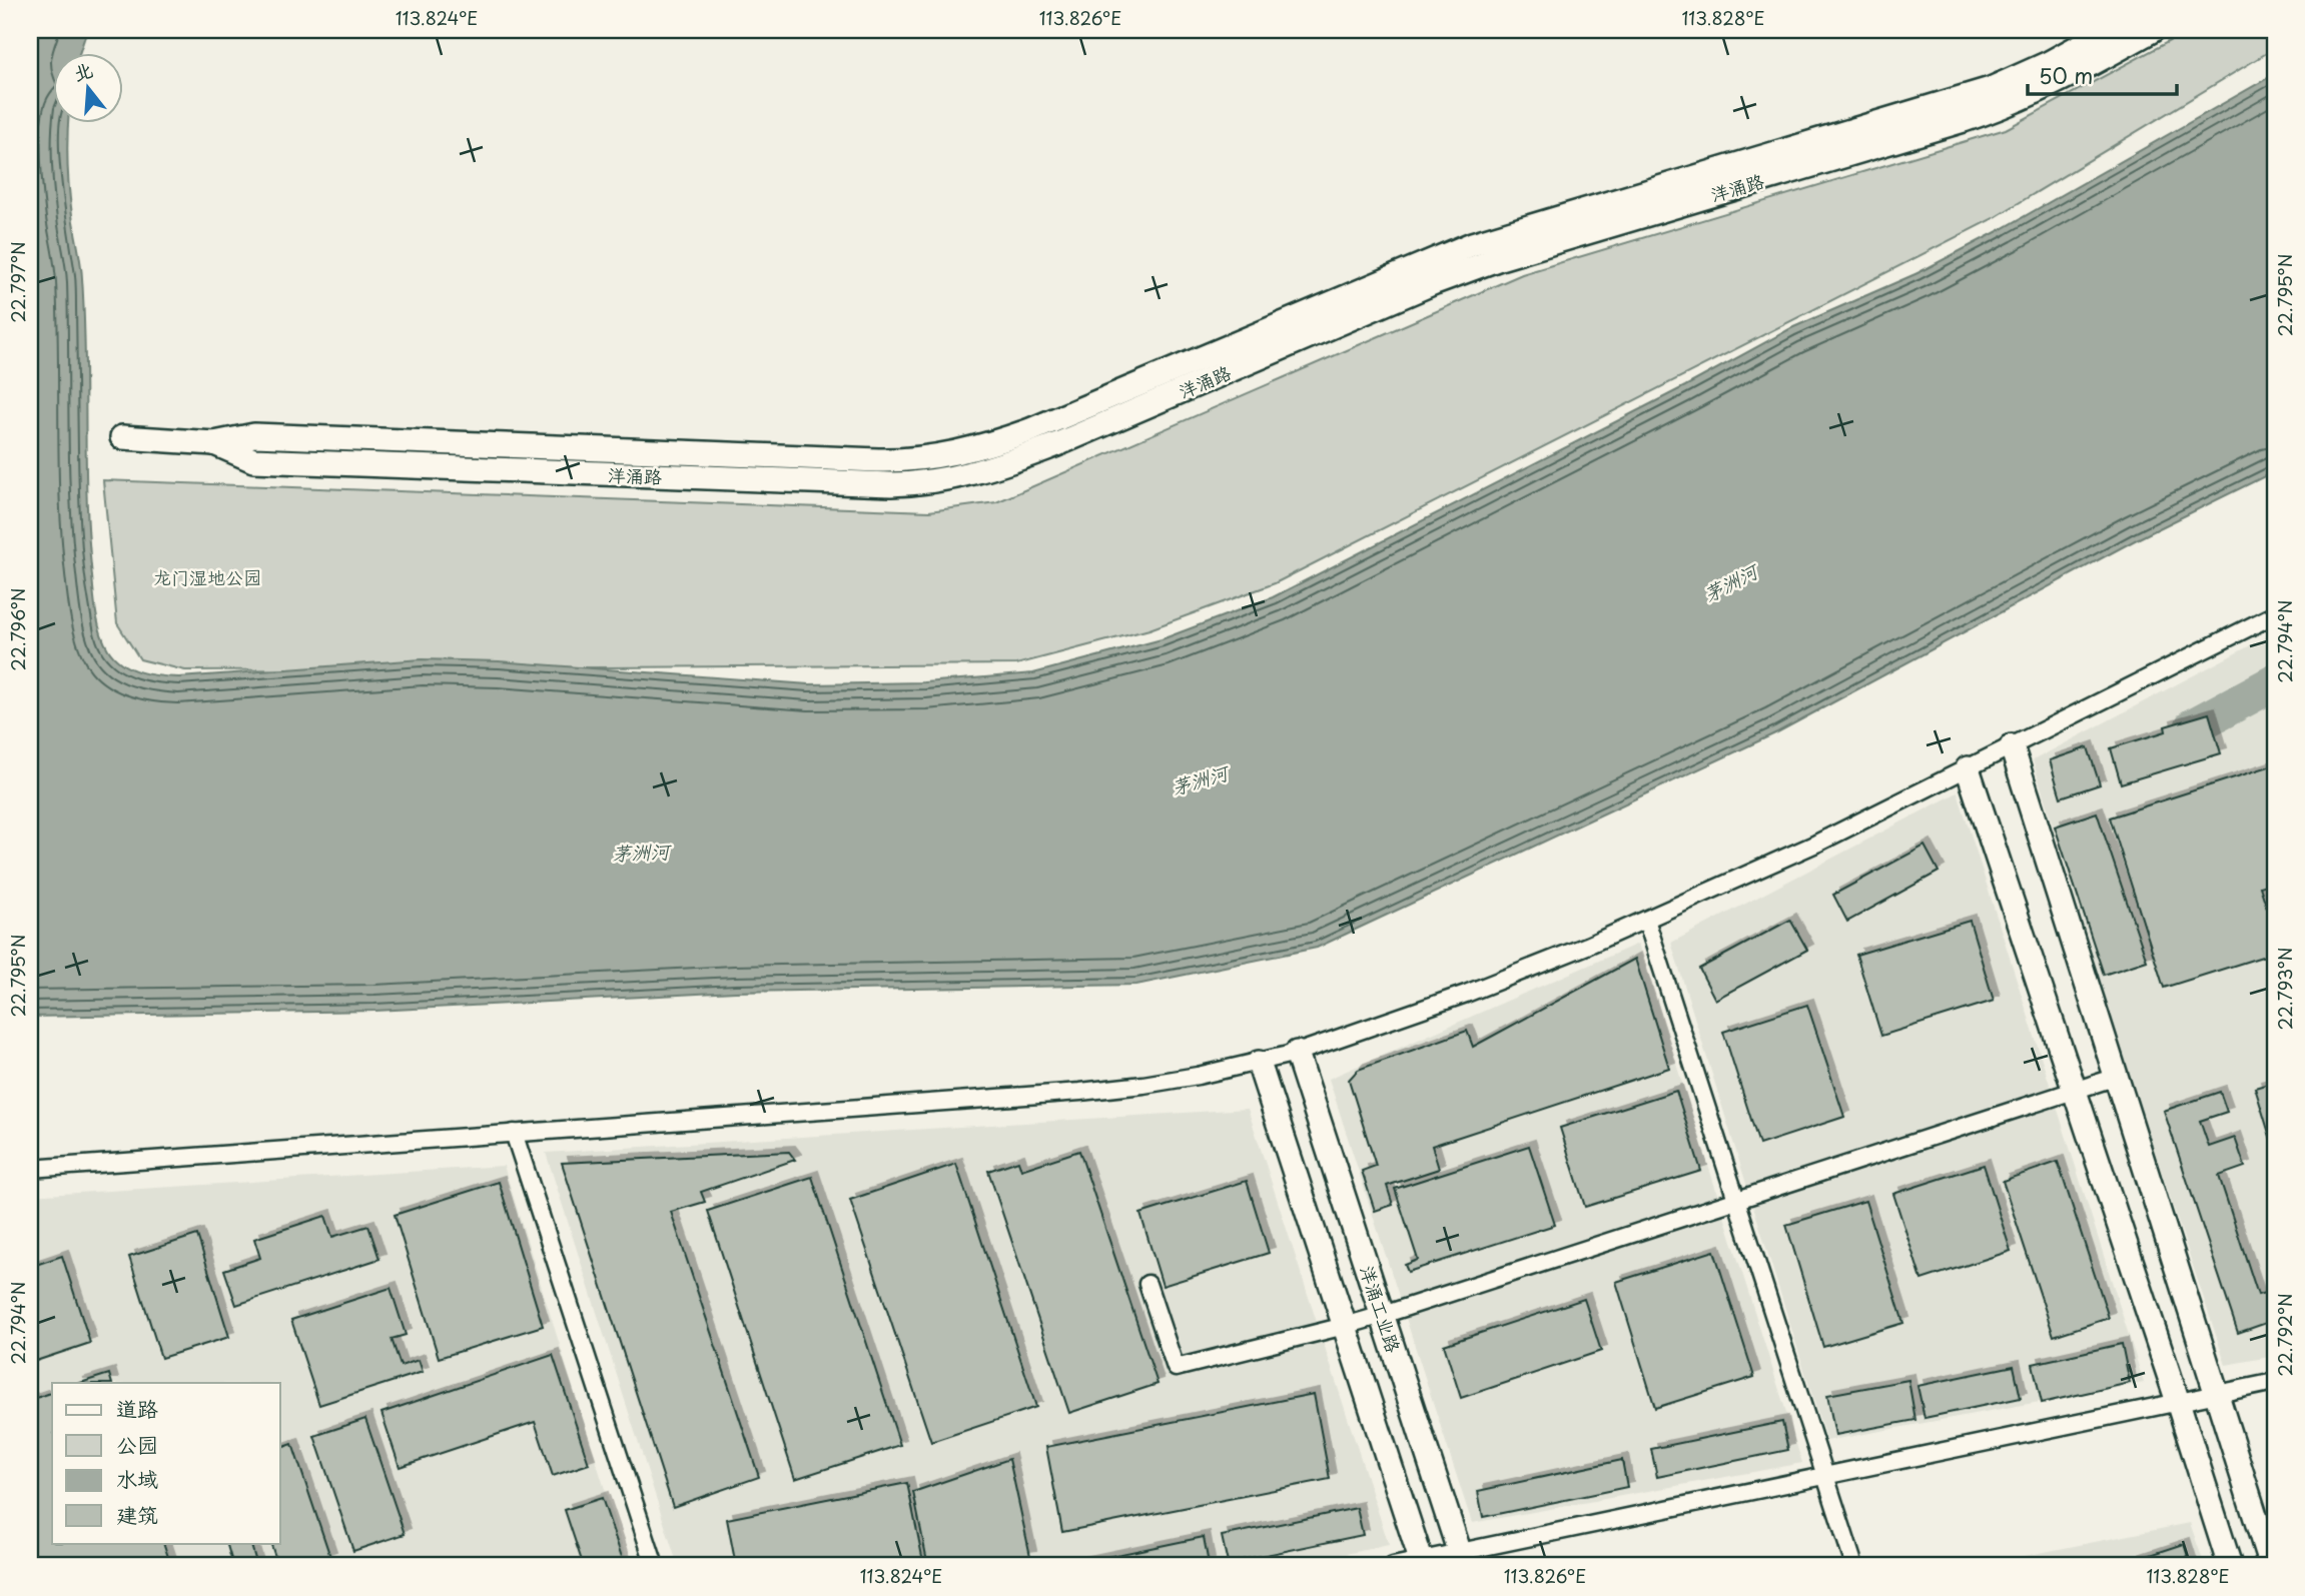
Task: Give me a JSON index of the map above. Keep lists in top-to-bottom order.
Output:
{
  "streets": {
    "street": ["洋涌路", "洋涌工业路"]
  },
  "water": ["茅洲河"],
  "parks": ["龙门湿地公园"],
  "legend": [
    "道路",
    "公园",
    "水域",
    "建筑"
  ],
  "scale_bar": "50 m",
  "north": "top",
  "coordinates": [
    "113.824°E",
    "113.826°E",
    "113.828°E",
    "22.797°N",
    "22.795°N",
    "22.796°N",
    "22.794°N",
    "22.793°N",
    "22.792°N"
  ]
}
